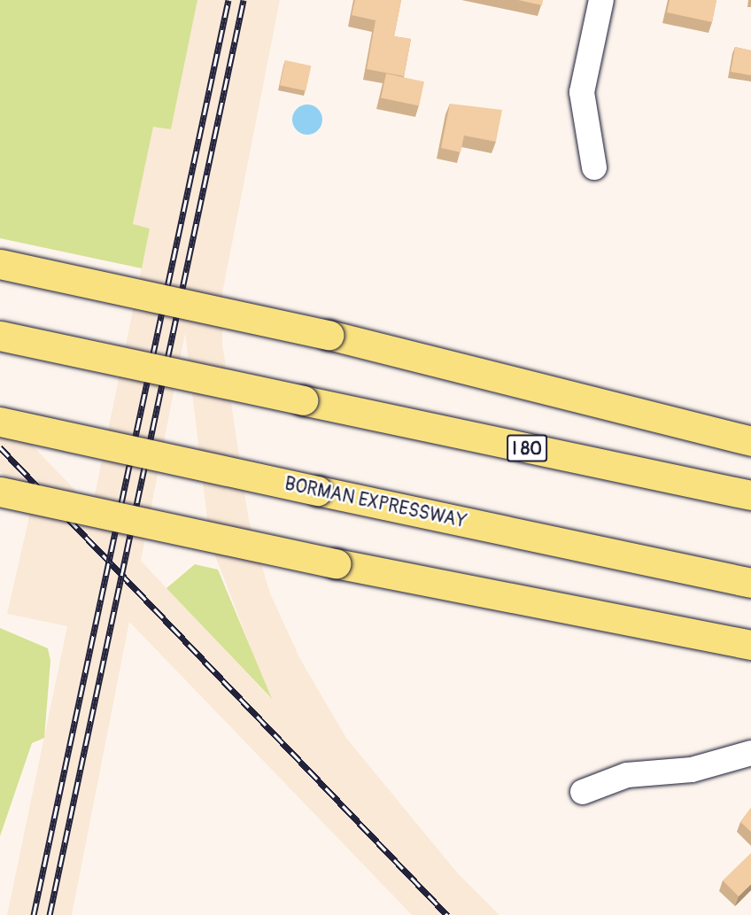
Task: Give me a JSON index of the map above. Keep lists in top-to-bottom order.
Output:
{
  "streets": {
    "highway": ["I 80", "BORMAN EXPRESSWAY"]
  }
}
